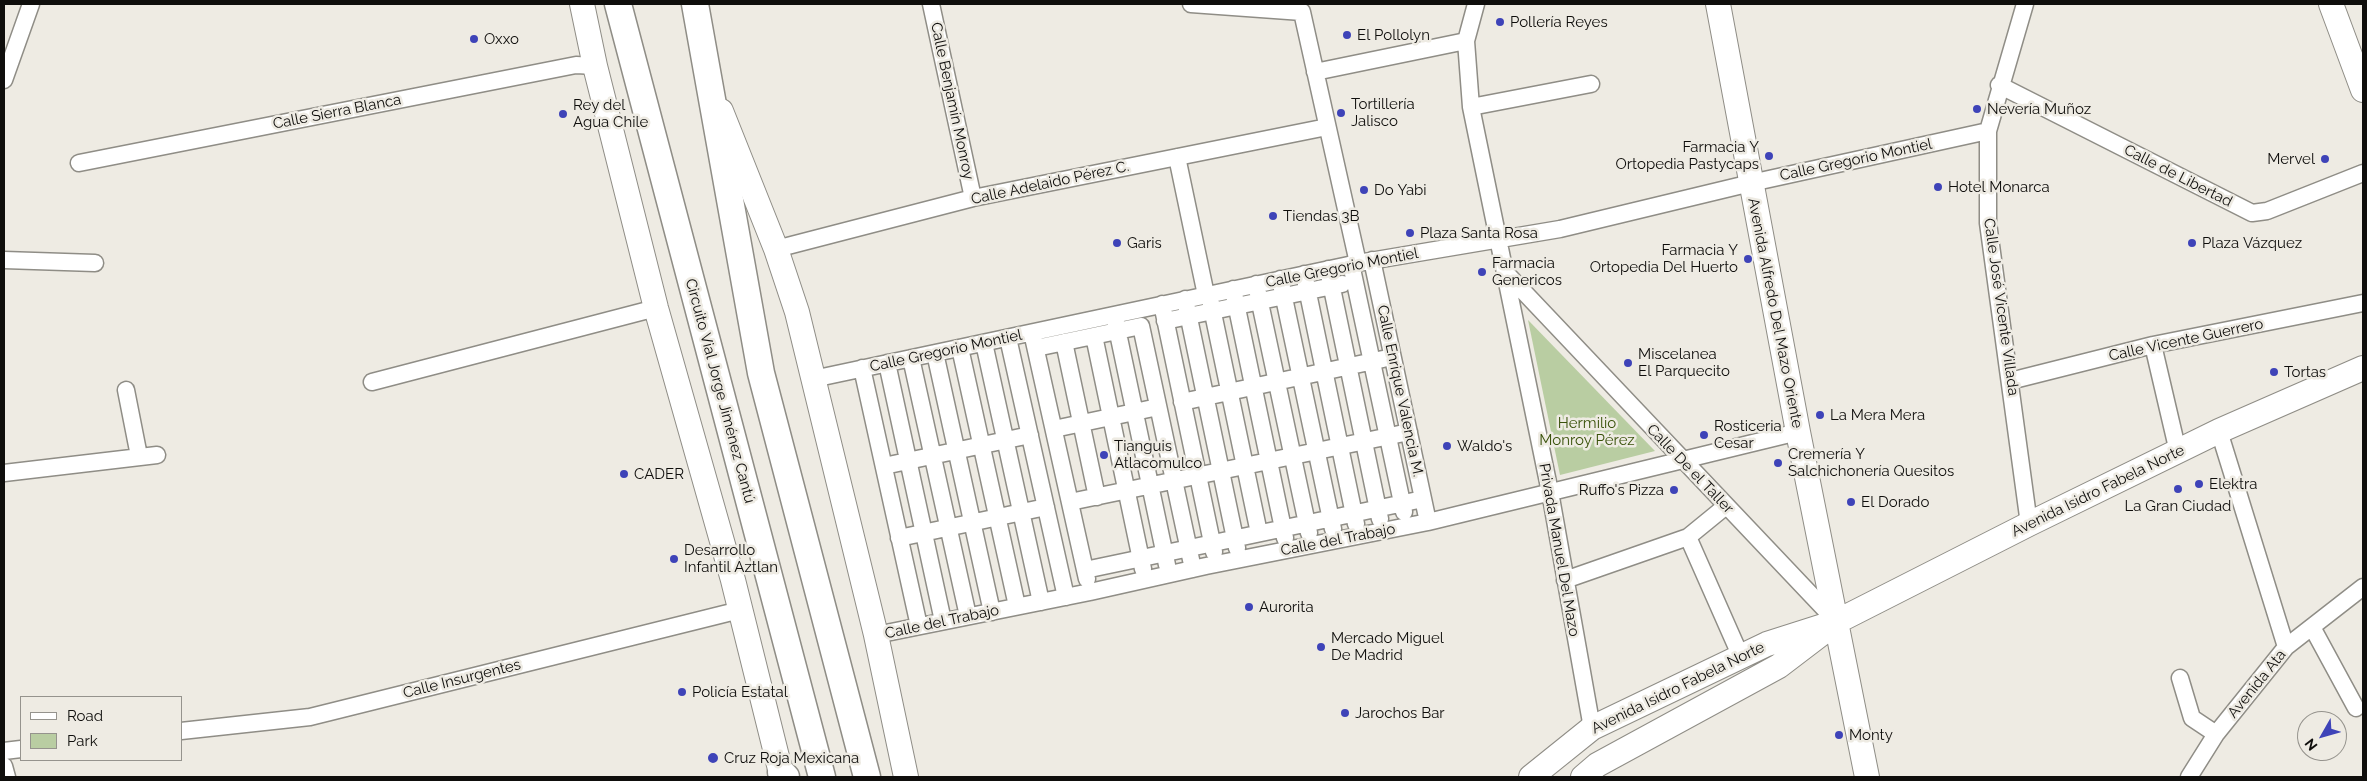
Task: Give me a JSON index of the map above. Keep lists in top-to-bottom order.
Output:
{
  "streets": {
    "main road": ["Circuito Vial Jorge Jiménez Cantú"],
    "street": [
      "Calle Benjamín Monroy",
      "Calle Sierra Blanca",
      "Calle Gregorio Montiel",
      "Calle de Libertad",
      "Calle Adelaido Pérez C.",
      "Calle José Vicente Villada",
      "Avenida Alfredo Del Mazo Oriente",
      "Calle Vicente Guerrero",
      "Calle Enrique Valencia M.",
      "Calle De el Taller",
      "Avenida Isidro Fabela Norte",
      "Calle del Trabajo",
      "Privada Manuel Del Mazo",
      "Calle Insurgentes",
      "Avenida Ata"
    ]
  },
  "crossings": [
    ["Calle Benjamín Monroy", "Calle Adelaido Pérez C."],
    ["Calle Gregorio Montiel", "Calle José Vicente Villada"],
    ["Calle Gregorio Montiel", "Avenida Alfredo Del Mazo Oriente"],
    ["Calle Gregorio Montiel", "Calle Enrique Valencia M."],
    ["Calle Gregorio Montiel", "Privada Manuel Del Mazo"],
    ["Calle de Libertad", "Calle José Vicente Villada"],
    ["Calle Adelaido Pérez C.", "Calle Enrique Valencia M."],
    ["Calle José Vicente Villada", "Calle Vicente Guerrero"],
    ["Calle José Vicente Villada", "Avenida Isidro Fabela Norte"],
    ["Avenida Alfredo Del Mazo Oriente", "Calle De el Taller"],
    ["Avenida Alfredo Del Mazo Oriente", "Avenida Isidro Fabela Norte"],
    ["Avenida Alfredo Del Mazo Oriente", "Calle del Trabajo"],
    ["Calle Enrique Valencia M.", "Calle del Trabajo"],
    ["Calle De el Taller", "Avenida Isidro Fabela Norte"],
    ["Calle De el Taller", "Calle del Trabajo"],
    ["Calle De el Taller", "Privada Manuel Del Mazo"],
    ["Avenida Isidro Fabela Norte", "Privada Manuel Del Mazo"],
    ["Calle del Trabajo", "Privada Manuel Del Mazo"]
  ],
  "parks": ["Hermilio Monroy Pérez"],
  "places": [
    "Pollería Reyes",
    "El Pollolyn",
    "Oxxo",
    "Nevería Muñoz",
    "Tortillería Jalisco",
    "Rey del Agua Chile",
    "Farmacia Y Ortopedia Pastycaps",
    "Mervel",
    "Hotel Monarca",
    "Do Yabi",
    "Tiendas 3B",
    "Plaza Santa Rosa",
    "Garis",
    "Plaza Vázquez",
    "Farmacia Y Ortopedia Del Huerto",
    "Farmacia Genericos",
    "Miscelanea El Parquecito",
    "Tortas",
    "La Mera Mera",
    "Rosticeria Cesar",
    "Waldo's",
    "Tianguis Atlacomulco",
    "Cremería Y Salchichonería Quesitos",
    "CADER",
    "Elektra",
    "La Gran Ciudad",
    "Ruffo's Pizza",
    "El Dorado",
    "Desarrollo Infantil Aztlan",
    "Aurorita",
    "Mercado Miguel De Madrid",
    "Policía Estatal",
    "Jarochos Bar",
    "Monty",
    "Cruz Roja Mexicana"
  ],
  "legend": ["Road", "Park"],
  "north": "bottom left"
}
